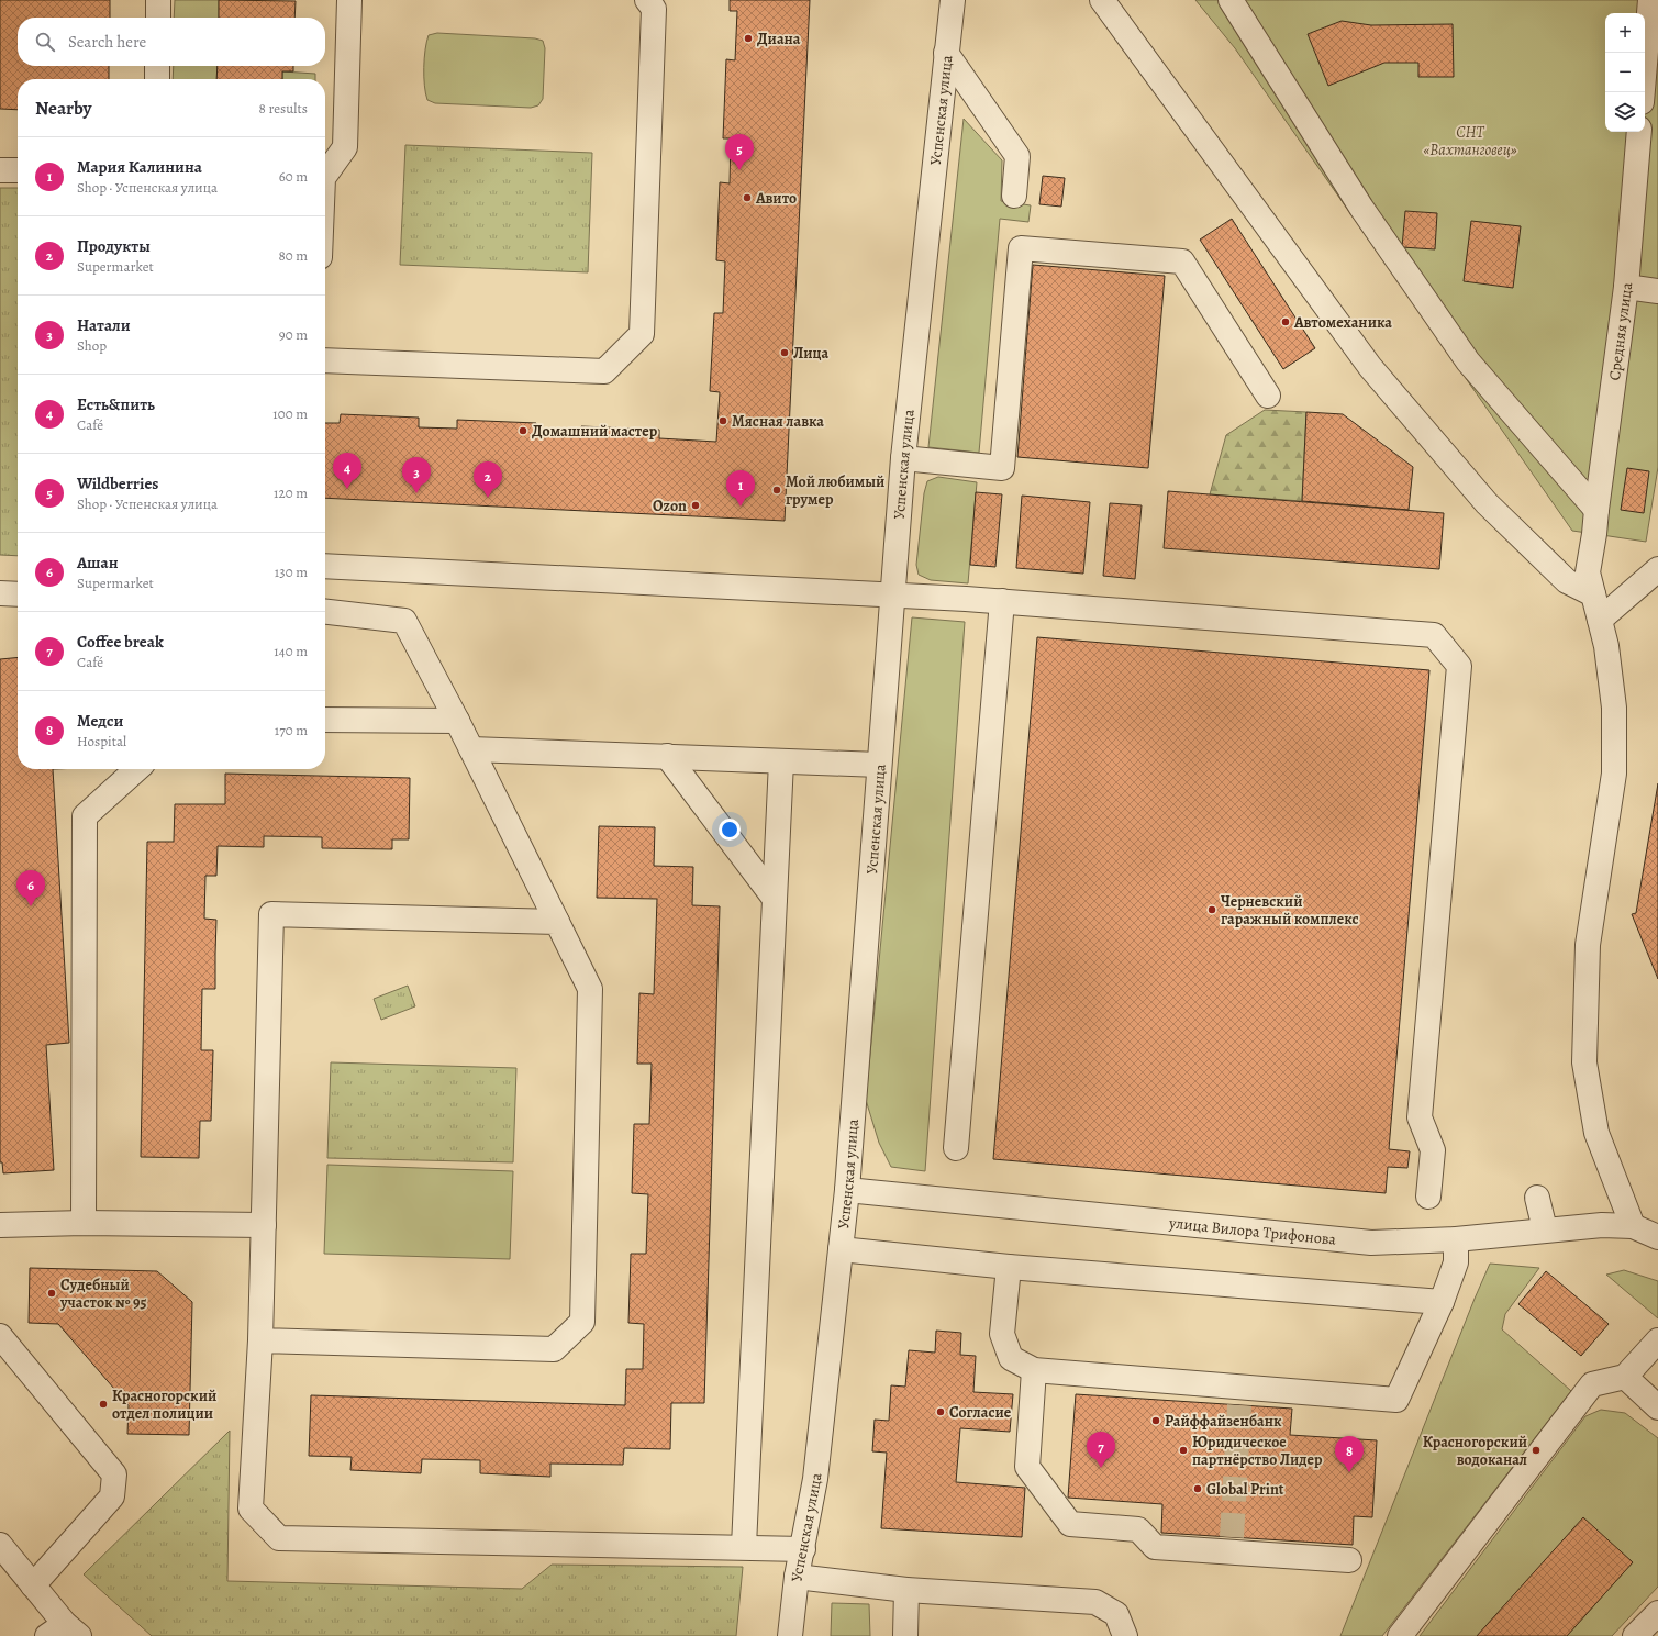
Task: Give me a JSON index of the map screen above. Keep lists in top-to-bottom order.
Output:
{
  "streets": {
    "street": ["Успенская улица", "Средняя улица", "улица Вилора Трифонова"]
  },
  "crossings": [
    ["Успенская улица", "улица Вилора Трифонова"],
    ["Средняя улица", "улица Вилора Трифонова"]
  ],
  "parks": ["СНТ «Вахтанговец»"],
  "places": [
    "Диана",
    "Авито",
    "Автомеханика",
    "Лица",
    "Мясная лавка",
    "Домашний мастер",
    "Мой любимый грумер",
    "Ozon",
    "Черневский гаражный комплекс",
    "Судебный участок № 95",
    "Красногорский отдел полиции",
    "Согласие",
    "Райффайзенбанк",
    "Юридическое партнёрство Лидер",
    "Красногорский водоканал",
    "Global Print"
  ],
  "page": {
    "map_buttons": ["+", "−"],
    "search": "Search here",
    "heading": ["Nearby", "8 results"],
    "pins": [
      "5",
      "4",
      "3",
      "2",
      "1",
      "6",
      "7",
      "8"
    ],
    "list": [
      {
        "mark": "1",
        "name": "Мария Калинина",
        "note": "Shop · Успенская улица",
        "value": "60 m"
      },
      {
        "mark": "2",
        "name": "Продукты",
        "note": "Supermarket",
        "value": "80 m"
      },
      {
        "mark": "3",
        "name": "Натали",
        "note": "Shop",
        "value": "90 m"
      },
      {
        "mark": "4",
        "name": "Есть&пить",
        "note": "Café",
        "value": "100 m"
      },
      {
        "mark": "5",
        "name": "Wildberries",
        "note": "Shop · Успенская улица",
        "value": "120 m"
      },
      {
        "mark": "6",
        "name": "Ашан",
        "note": "Supermarket",
        "value": "130 m"
      },
      {
        "mark": "7",
        "name": "Coffee break",
        "note": "Café",
        "value": "140 m"
      },
      {
        "mark": "8",
        "name": "Медси",
        "note": "Hospital",
        "value": "170 m"
      }
    ]
  }
}
